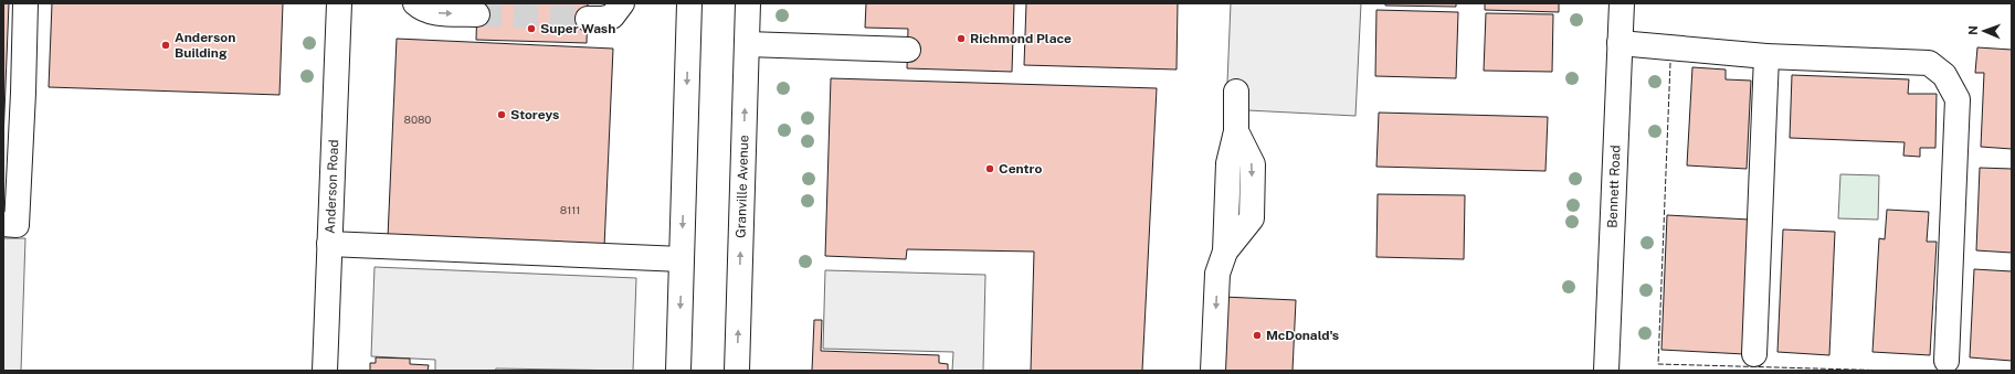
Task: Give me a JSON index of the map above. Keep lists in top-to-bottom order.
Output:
{
  "streets": {
    "street": ["Bennett Road", "Anderson Road", "Granville Avenue"]
  },
  "places": [
    "Super Wash",
    "Richmond Place",
    "Anderson Building",
    "Storeys",
    "Centro",
    "McDonald's"
  ],
  "house_numbers": ["8080", "8111"],
  "north": "left"
}
